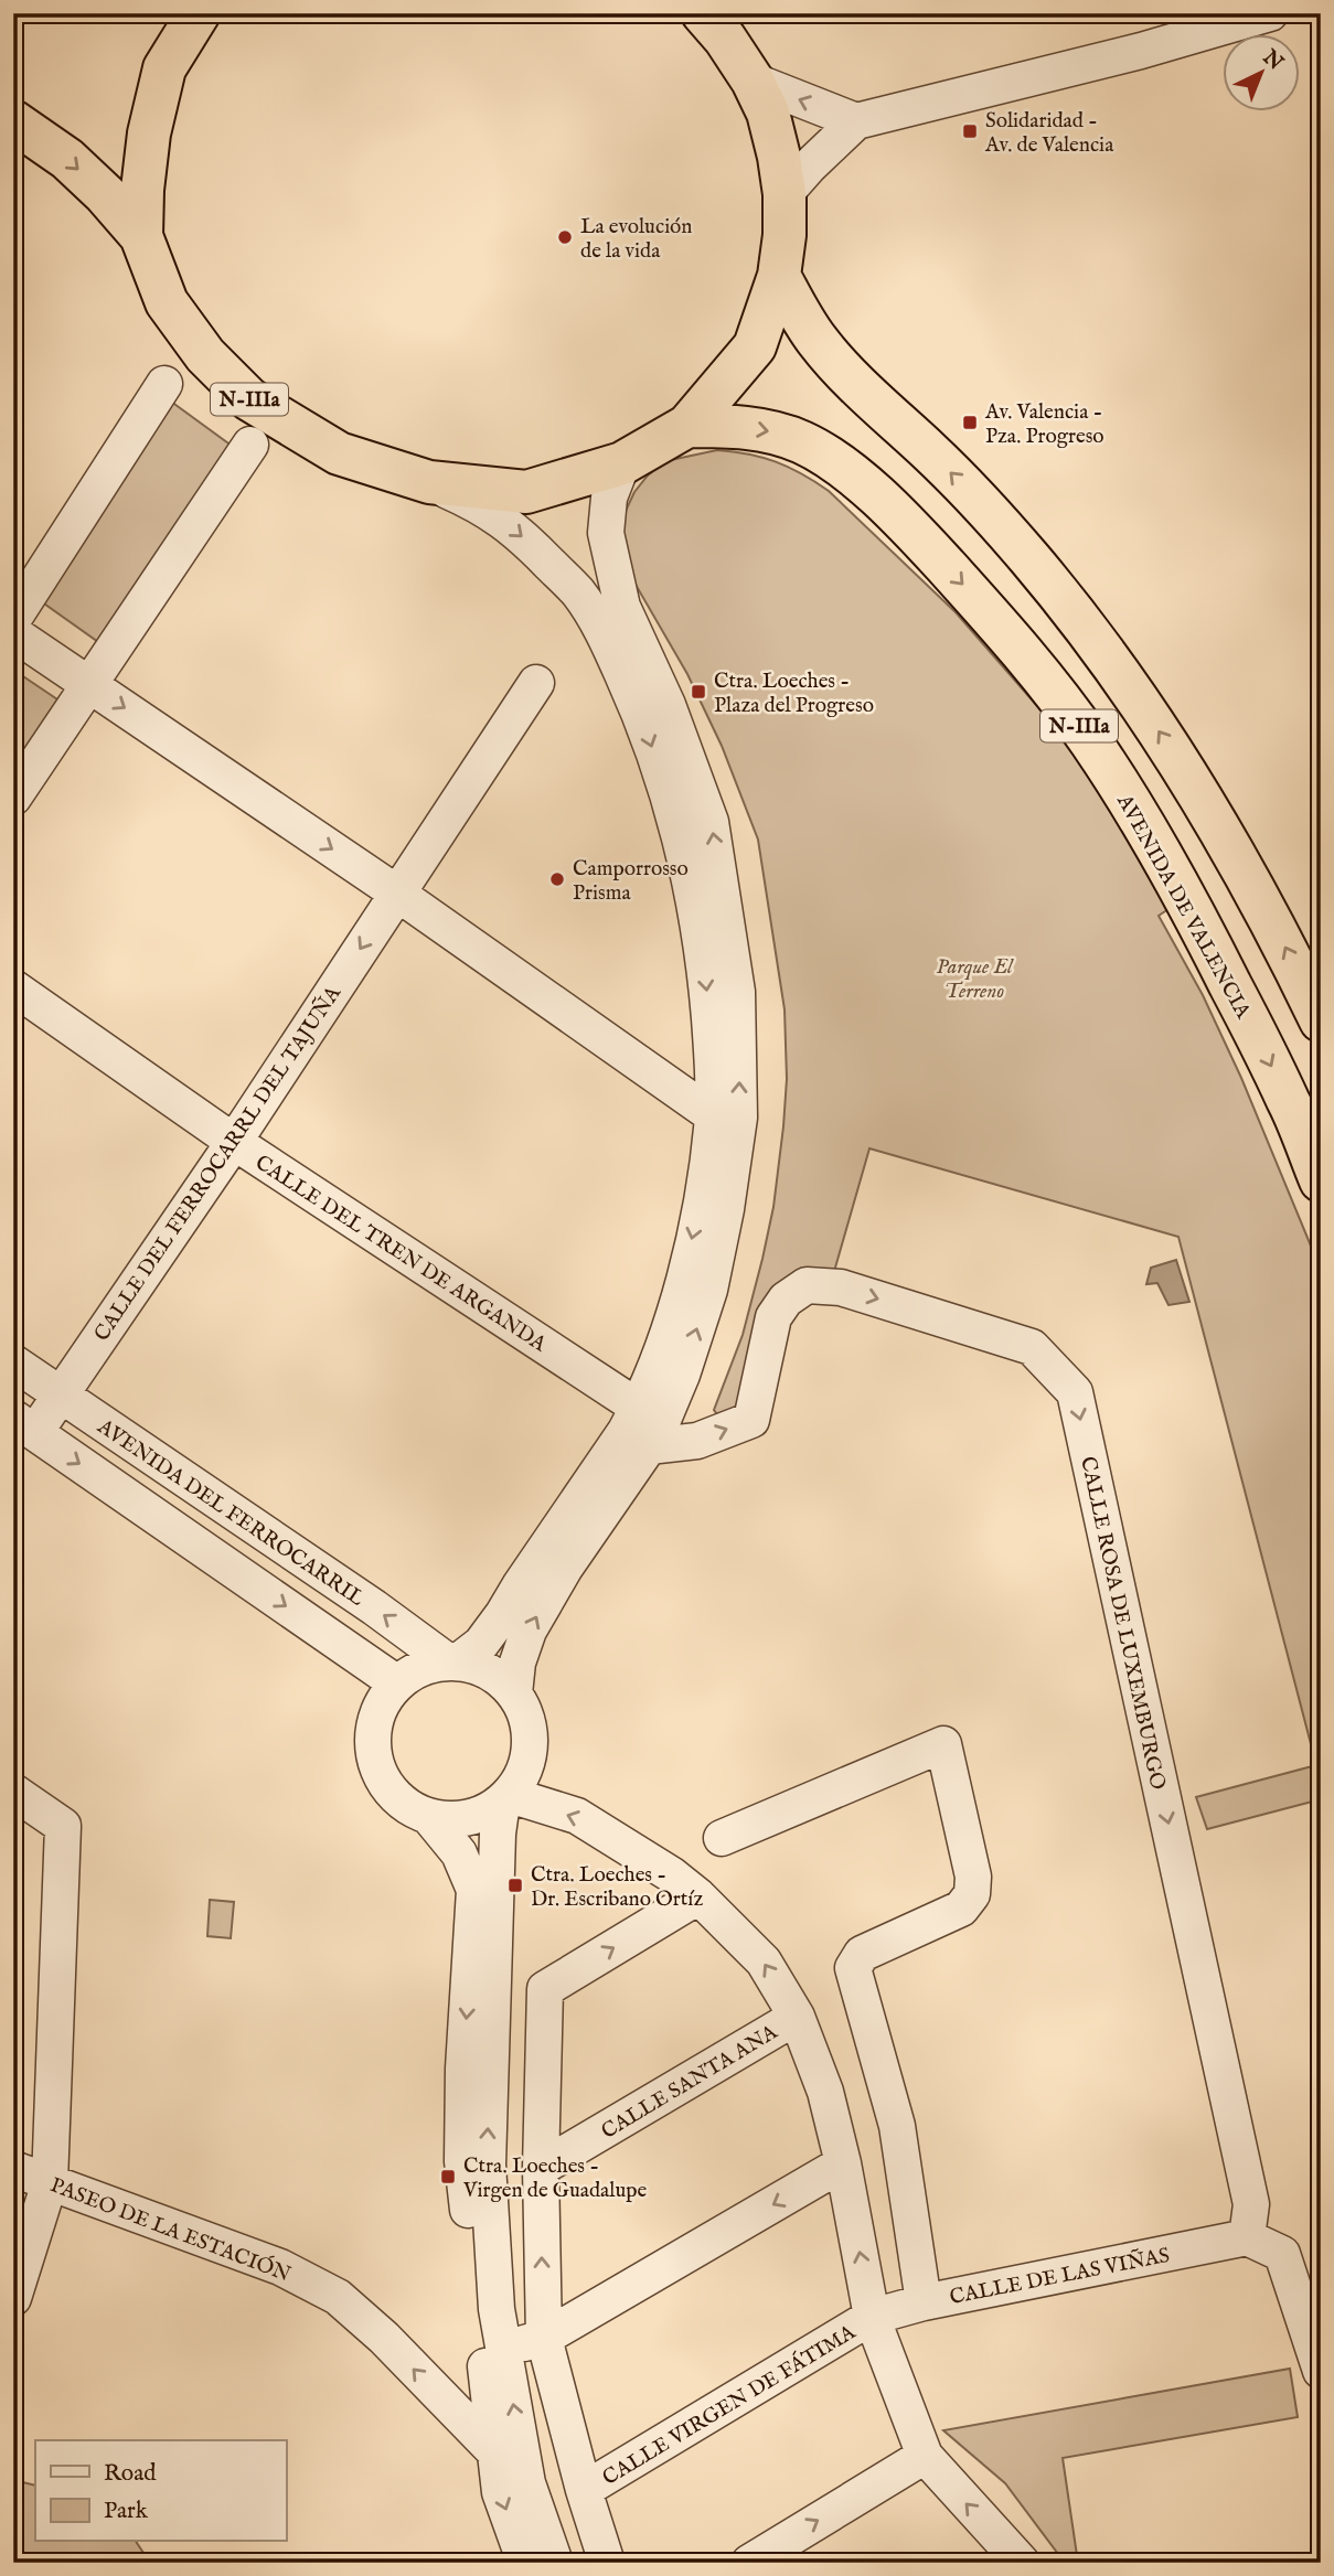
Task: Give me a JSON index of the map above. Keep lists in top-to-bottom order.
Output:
{
  "streets": {
    "highway": ["N-IIIa", "AVENIDA DE VALENCIA"],
    "street": [
      "CALLE DEL FERROCARRL DEL TAJUÑA",
      "CALLE DEL TREN DE ARGANDA",
      "AVENIDA DEL FERROCARRIL",
      "CALLE ROSA DE LUXEMBURGO",
      "CALLE SANTA ANA",
      "PASEO DE LA ESTACIÓN",
      "CALLE DE LAS VIÑAS",
      "CALLE VIRGEN DE FÁTIMA"
    ]
  },
  "crossings": [
    ["N-IIIa", "AVENIDA DE VALENCIA"],
    ["CALLE DEL FERROCARRL DEL TAJUÑA", "CALLE DEL TREN DE ARGANDA"],
    ["CALLE DEL FERROCARRL DEL TAJUÑA", "AVENIDA DEL FERROCARRIL"],
    ["CALLE ROSA DE LUXEMBURGO", "CALLE DE LAS VIÑAS"],
    ["CALLE DE LAS VIÑAS", "CALLE VIRGEN DE FÁTIMA"]
  ],
  "one_way": ["PASEO DE LA ESTACIÓN"],
  "parks": ["Parque El Terreno"],
  "places": {
    "transit": [
      "Solidaridad - Av. de Valencia",
      "Av. Valencia - Pza. Progreso",
      "Ctra. Loeches - Plaza del Progreso",
      "Ctra. Loeches - Dr. Escribano Ortíz",
      "Ctra. Loeches - Virgen de Guadalupe"
    ],
    "other": ["La evolución de la vida", "Camporrosso Prisma"]
  },
  "legend": ["Road", "Park"],
  "north": "top right"
}
